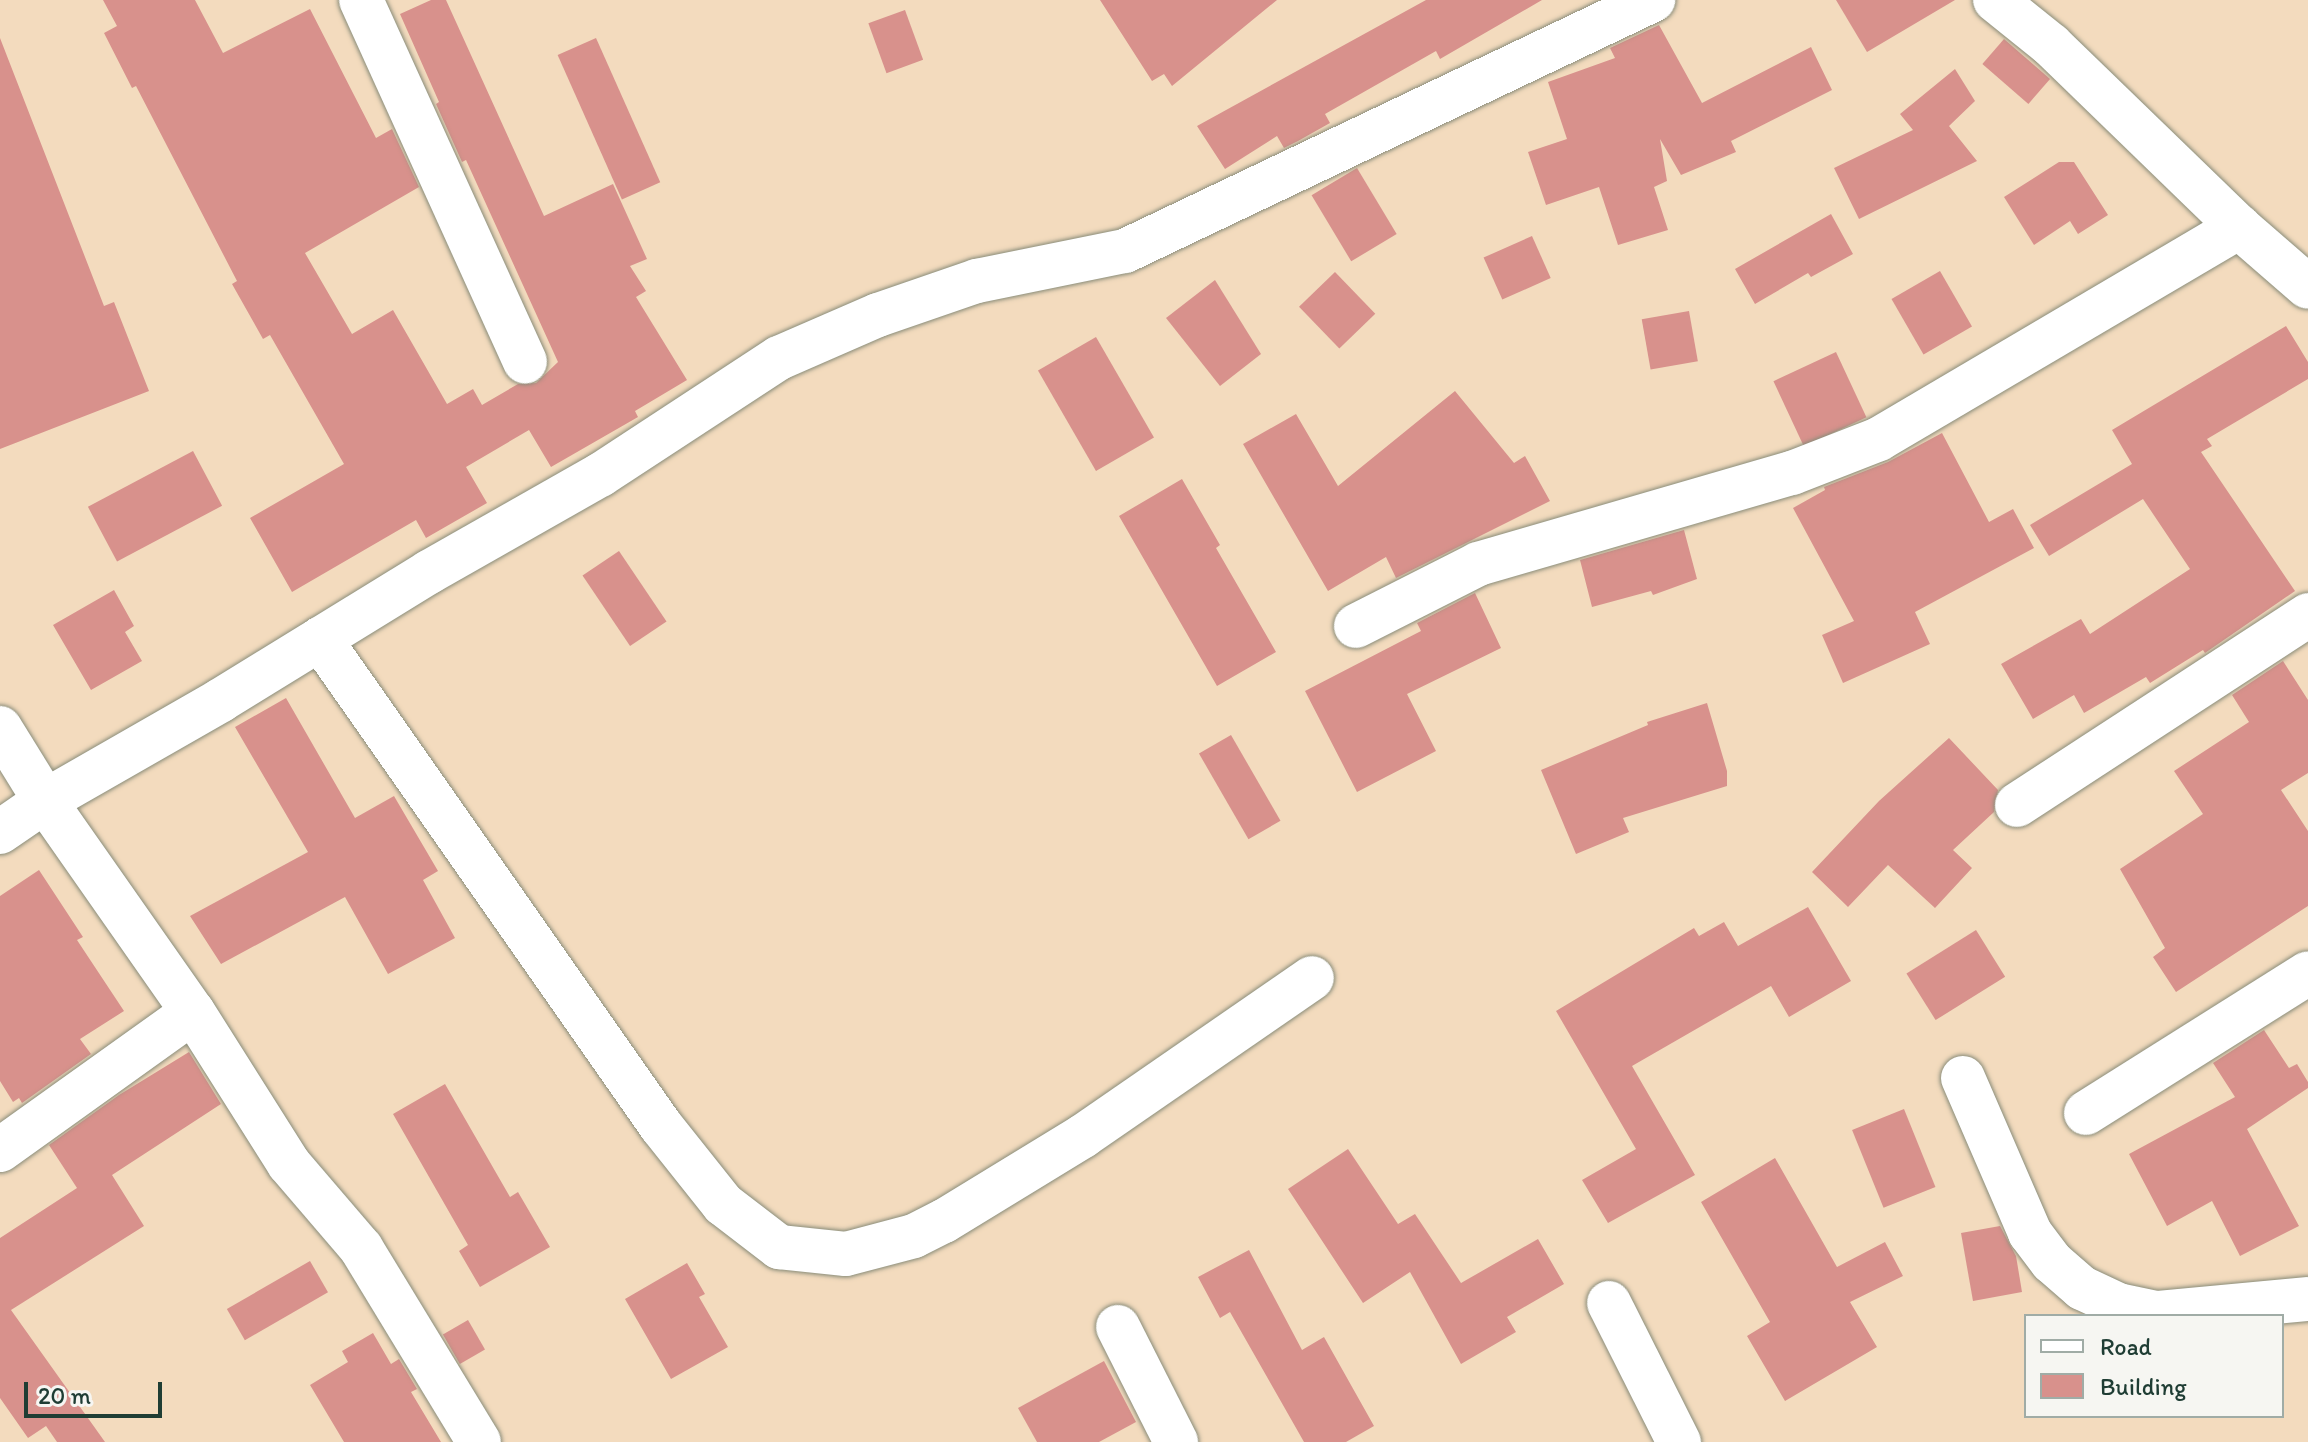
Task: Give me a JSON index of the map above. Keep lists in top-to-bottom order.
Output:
{
  "legend": ["Road", "Building"],
  "scale_bar": "20 m"
}
